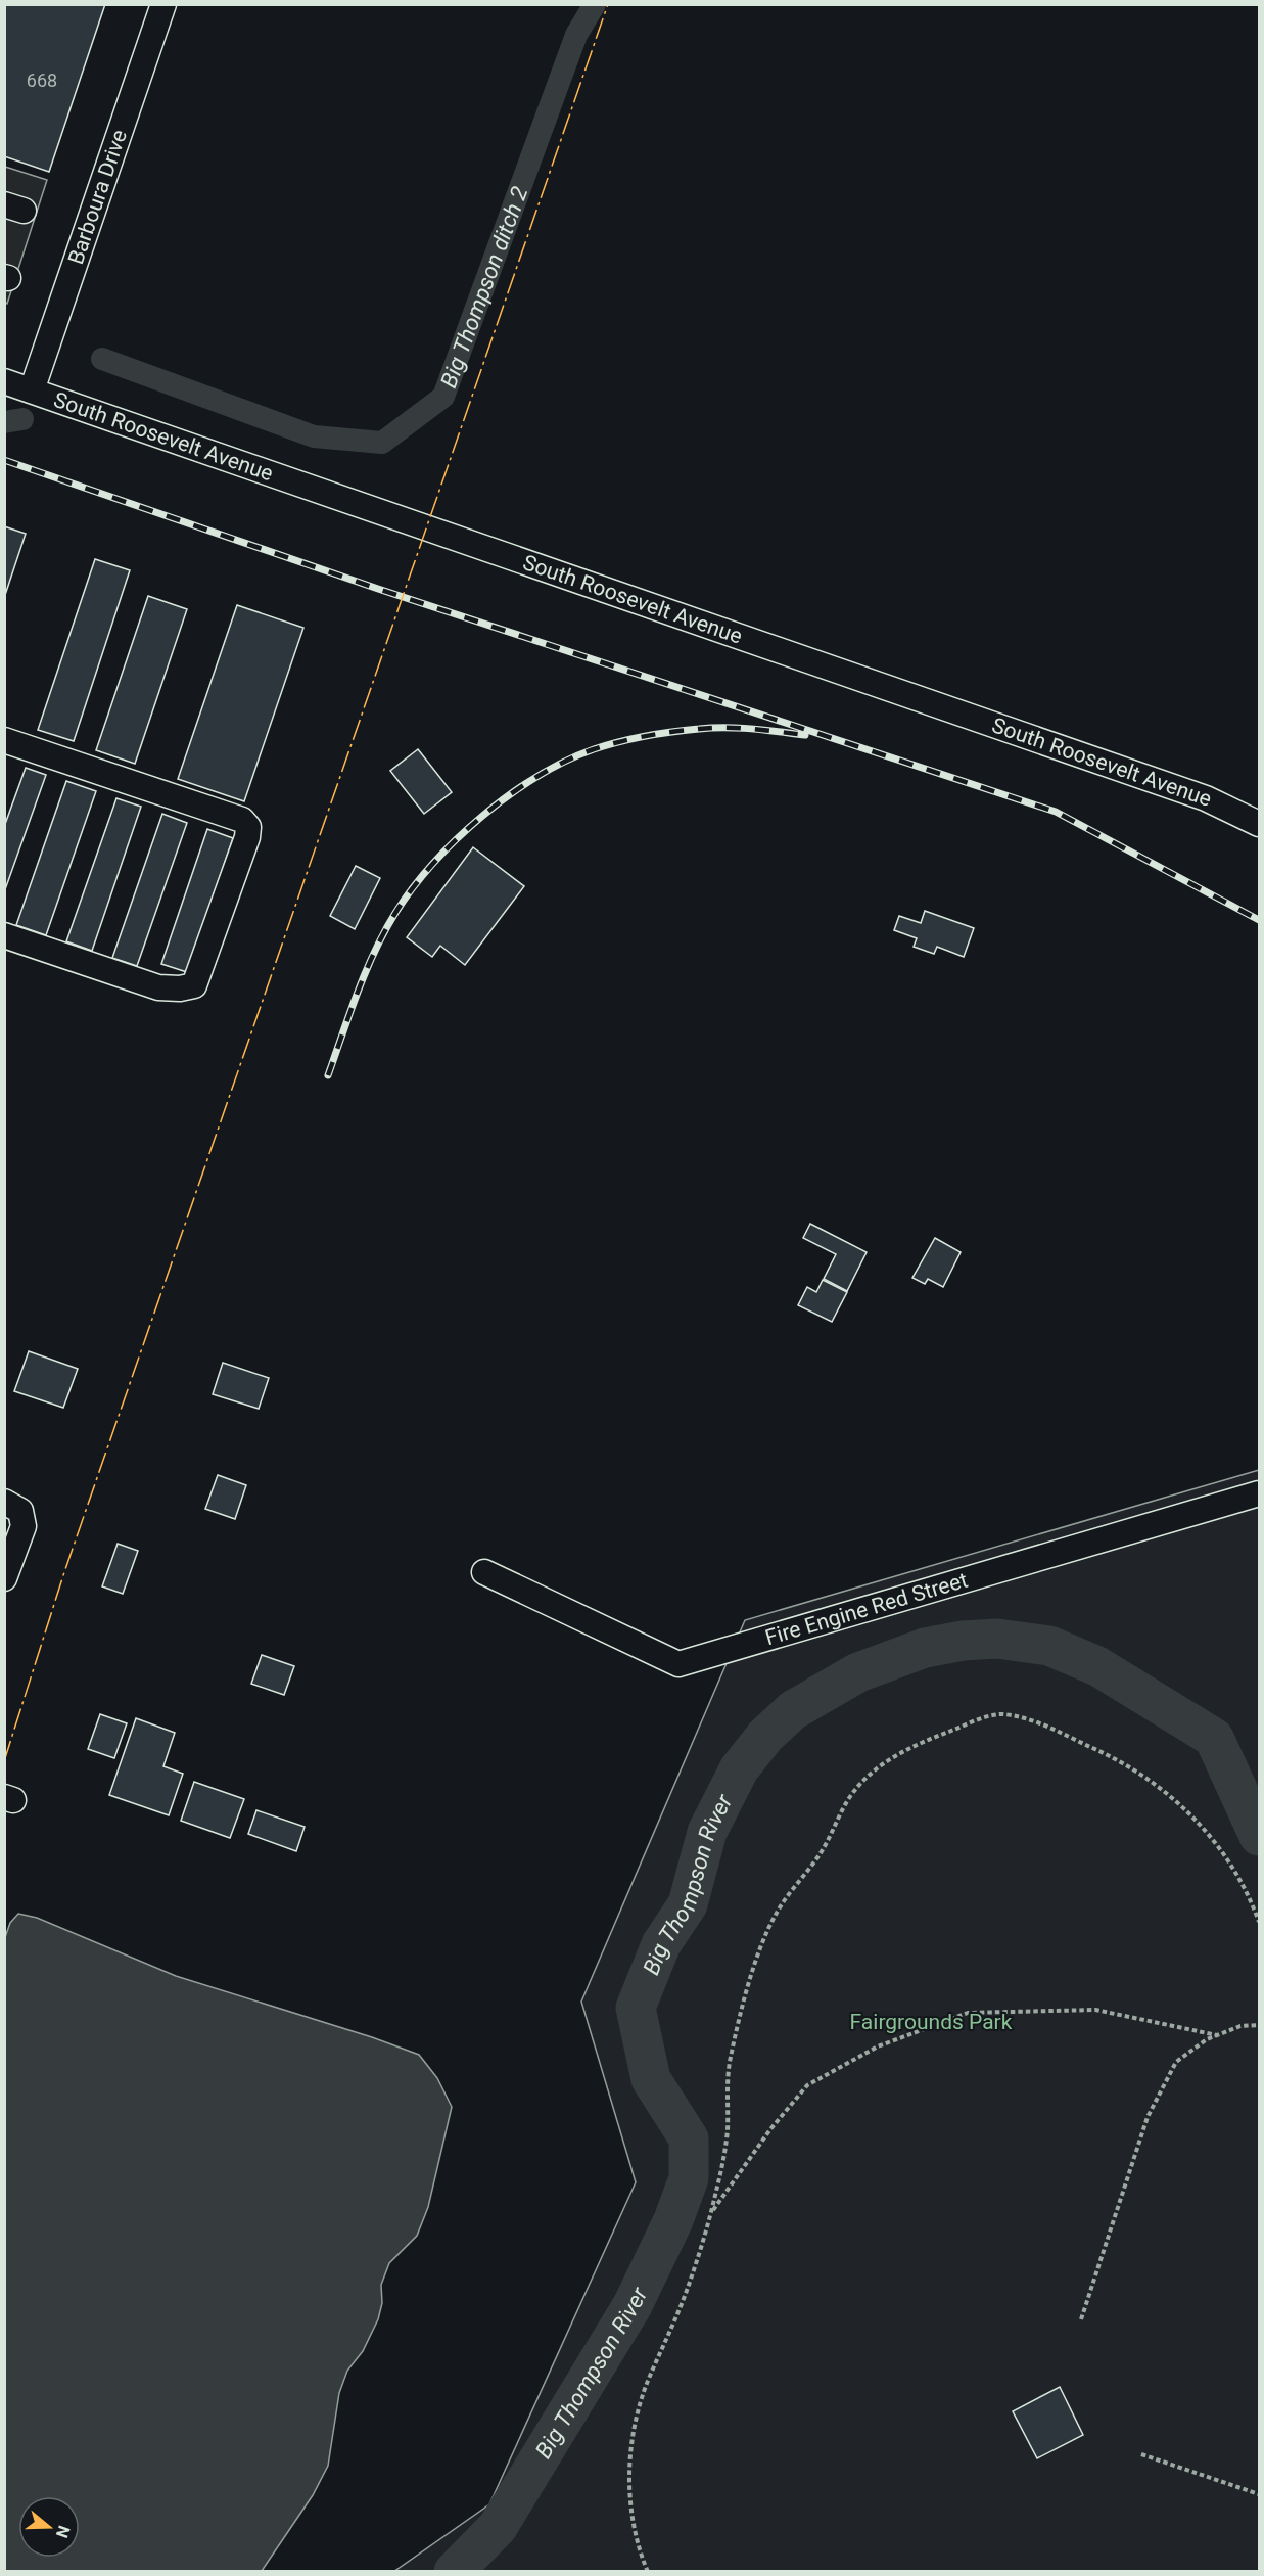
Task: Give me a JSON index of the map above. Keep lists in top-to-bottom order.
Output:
{
  "streets": {
    "street": ["Barboura Drive", "South Roosevelt Avenue", "Fire Engine Red Street"]
  },
  "crossings": [
    ["Barboura Drive", "South Roosevelt Avenue"]
  ],
  "water": ["Big Thompson ditch 2", "Big Thompson River"],
  "parks": ["Fairgrounds Park"],
  "house_numbers": ["668"],
  "north": "right"
}
